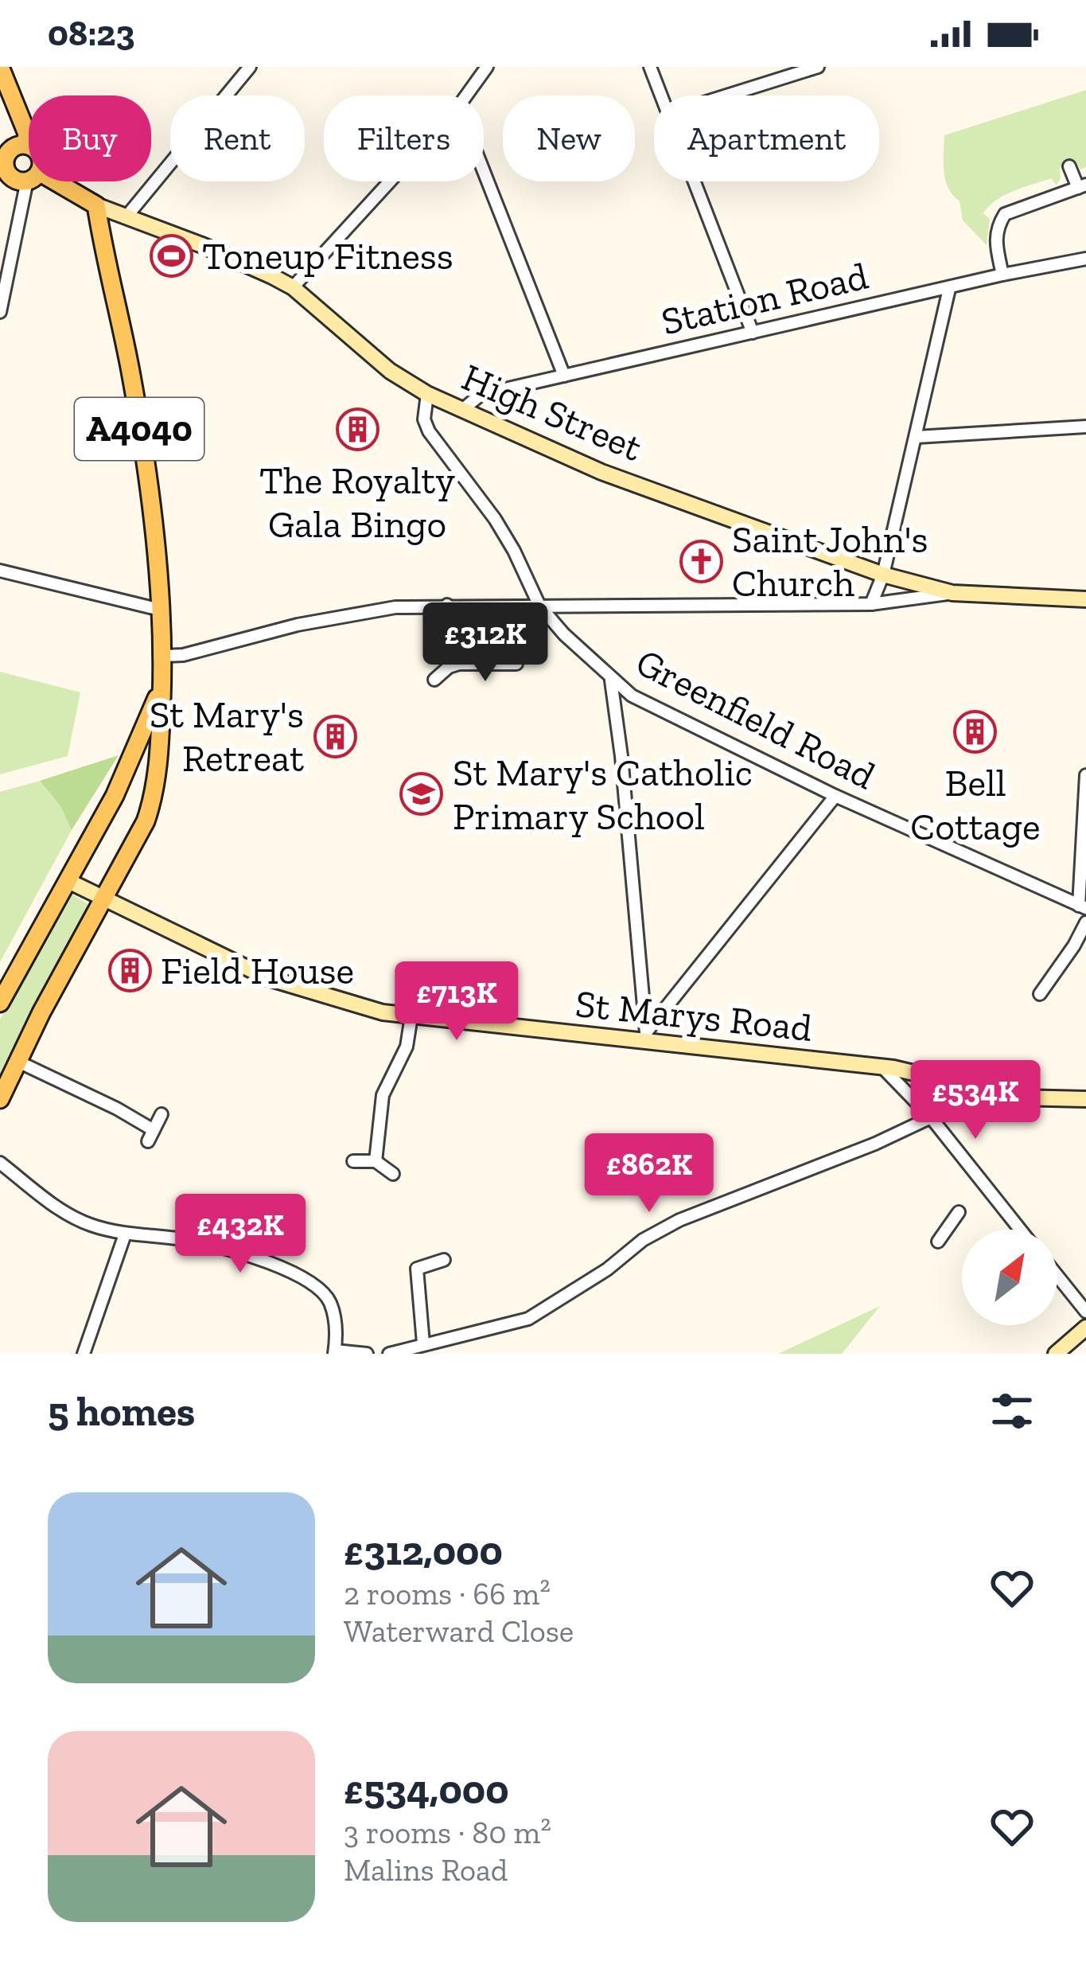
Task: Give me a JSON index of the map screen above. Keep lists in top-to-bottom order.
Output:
{
  "streets": {
    "main road": ["High Street", "A4040", "St Marys Road"],
    "street": ["Station Road", "Greenfield Road"]
  },
  "crossings": [
    ["Station Road", "High Street"],
    ["High Street", "A4040"],
    ["High Street", "Greenfield Road"],
    ["A4040", "St Marys Road"]
  ],
  "places": {
    "sports": ["Toneup Fitness"],
    "building": [
      "The Royalty Gala Bingo",
      "Bell Cottage",
      "St Mary's Retreat",
      "Field House"
    ],
    "church": ["Saint John's Church"],
    "school or university": ["St Mary's Catholic Primary School"]
  },
  "north": "top right",
  "page": {
    "status": "08:23",
    "chip": [
      "Buy",
      "Rent",
      "Filters",
      "New",
      "Apartment"
    ],
    "price": [
      "£312K",
      "£713K",
      "£534K",
      "£862K",
      "£432K"
    ],
    "heading": "5 homes",
    "list": [
      {
        "name": "£312,000",
        "note": "2 rooms · 66 m² · Waterward Close"
      },
      {
        "name": "£534,000",
        "note": "3 rooms · 80 m² · Malins Road"
      }
    ]
  }
}
